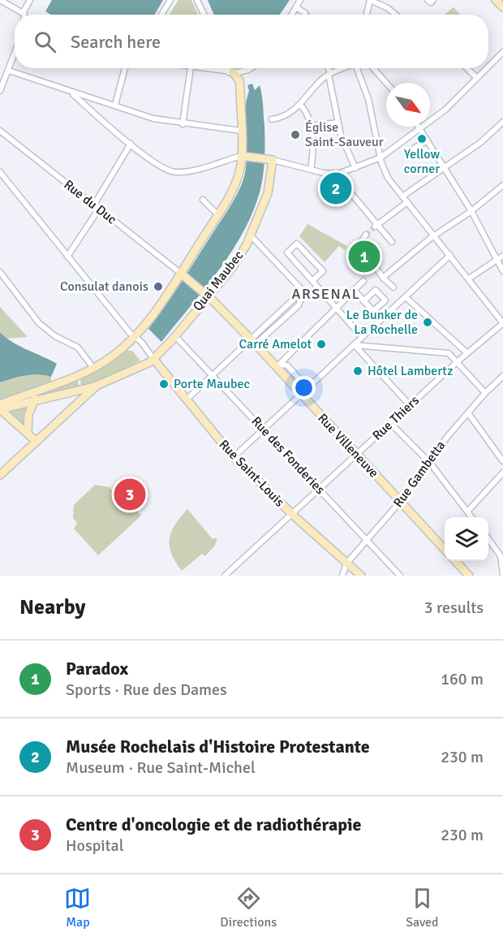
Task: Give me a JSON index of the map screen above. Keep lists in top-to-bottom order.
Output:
{
  "streets": {
    "main road": ["Quai Maubec", "Rue Villeneuve", "Rue Saint-Louis"],
    "street": [
      "Rue du Duc",
      "Rue Thiers",
      "Rue des Fonderies",
      "Rue Gambetta"
    ]
  },
  "crossings": [
    ["Rue du Duc", "Rue Villeneuve"],
    ["Quai Maubec", "Rue Villeneuve"],
    ["Quai Maubec", "Rue des Fonderies"],
    ["Quai Maubec", "Rue Saint-Louis"],
    ["Rue Thiers", "Rue Villeneuve"],
    ["Rue Thiers", "Rue des Fonderies"],
    ["Rue Thiers", "Rue Saint-Louis"],
    ["Rue Villeneuve", "Rue Gambetta"],
    ["Rue des Fonderies", "Rue Gambetta"],
    ["Rue Saint-Louis", "Rue Gambetta"]
  ],
  "districts": ["ARSENAL"],
  "places": [
    "Église Saint-Sauveur",
    "Yellow corner",
    "Consulat danois",
    "Le Bunker de La Rochelle",
    "Carré Amelot",
    "Hôtel Lambertz",
    "Porte Maubec"
  ],
  "north": "bottom right",
  "page": {
    "search": "Search here",
    "pins": ["2", "1", "3"],
    "heading": ["Nearby", "3 results"],
    "list": [
      {
        "mark": "1",
        "name": "Paradox",
        "note": "Sports · Rue des Dames",
        "value": "160 m"
      },
      {
        "mark": "2",
        "name": "Musée Rochelais d'Histoire Protestante",
        "note": "Museum · Rue Saint-Michel",
        "value": "230 m"
      },
      {
        "mark": "3",
        "name": "Centre d'oncologie et de radiothérapie",
        "note": "Hospital",
        "value": "230 m"
      }
    ],
    "nav": ["Map", "Directions", "Saved"]
  }
}
